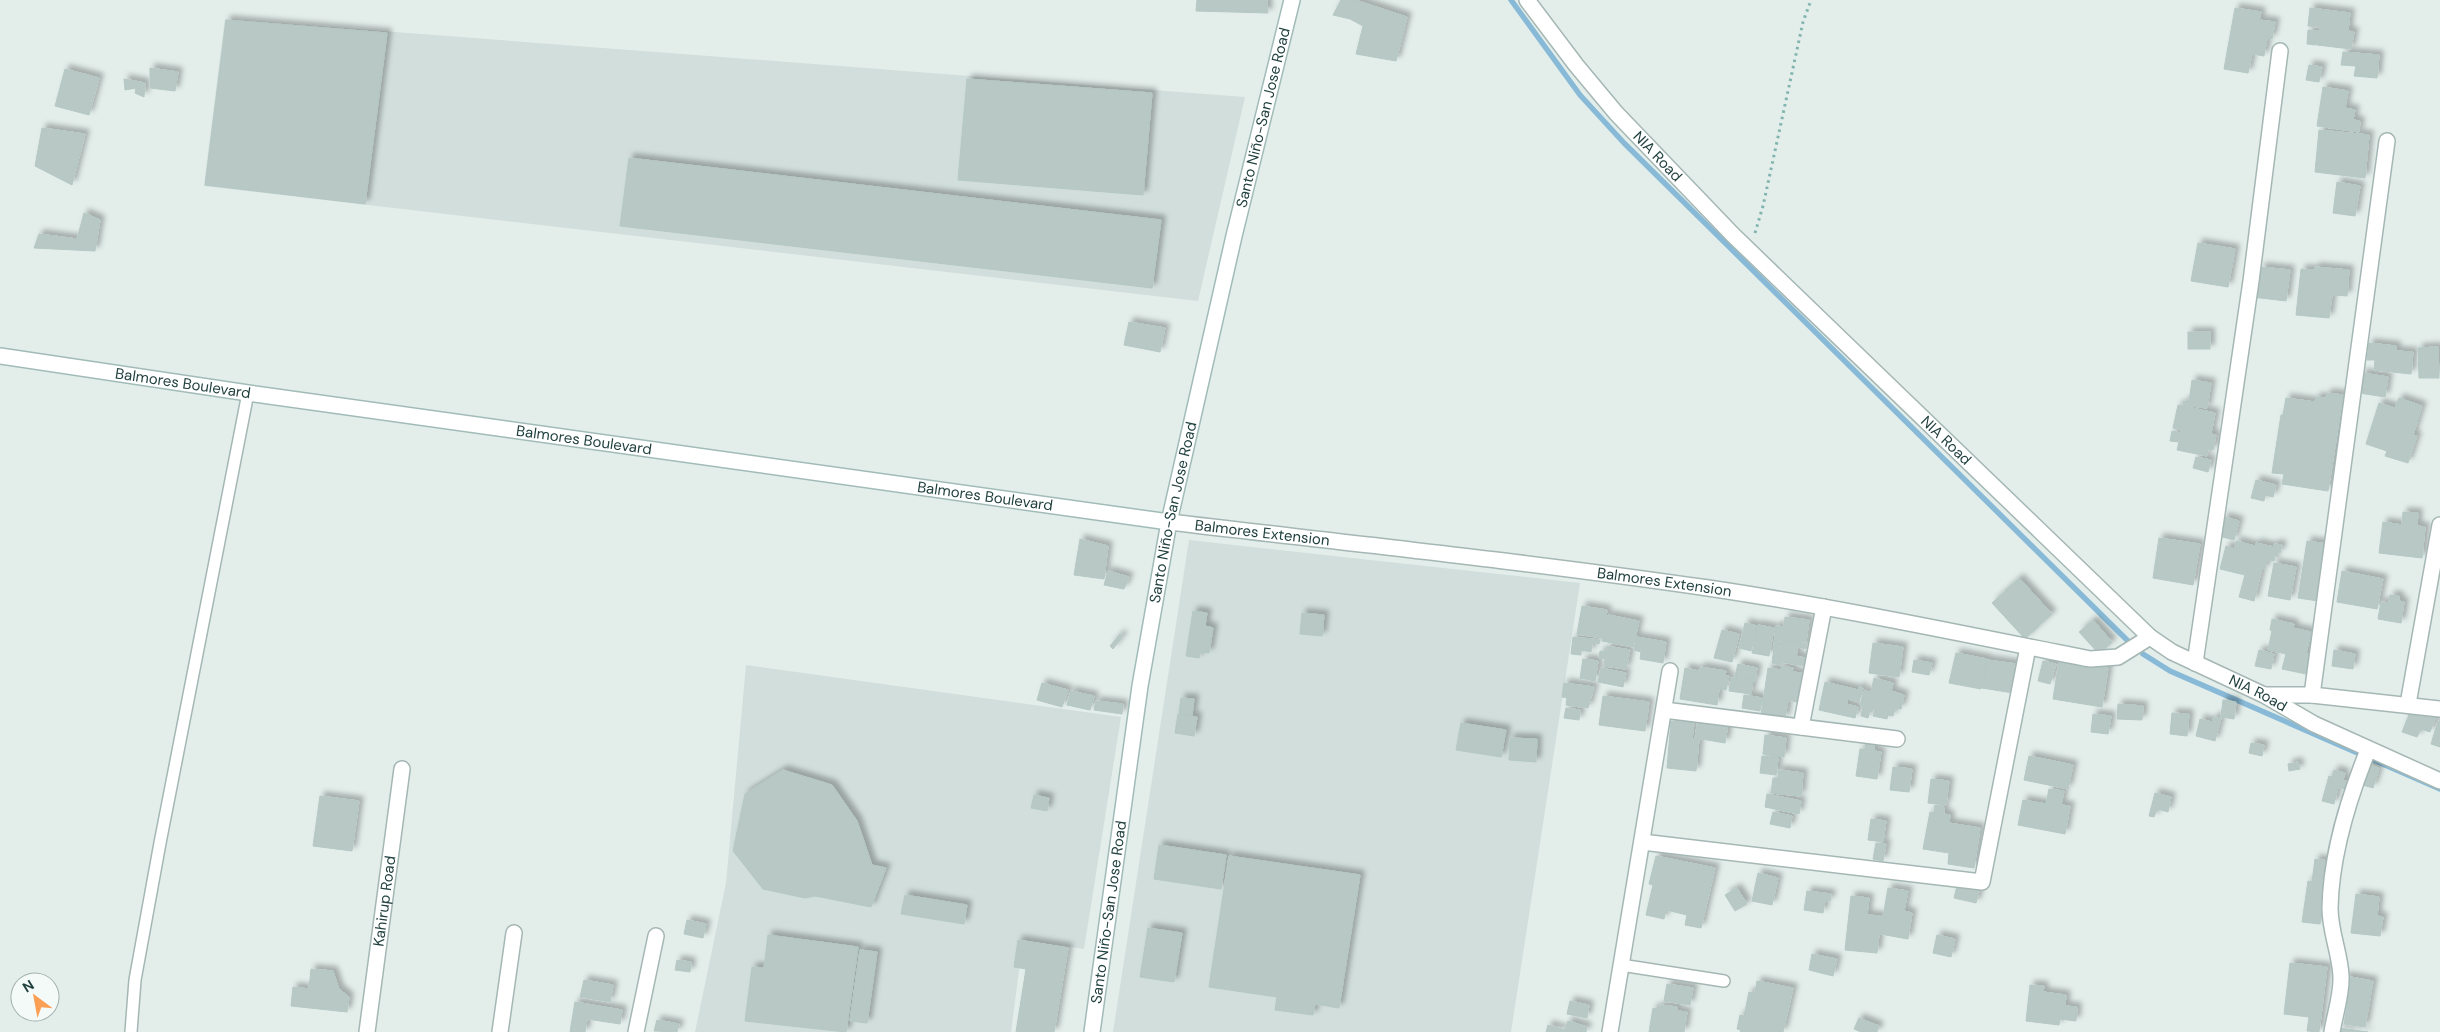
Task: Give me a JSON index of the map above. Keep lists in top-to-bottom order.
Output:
{
  "streets": {
    "street": [
      "Santo Niño-San Jose Road",
      "NIA Road",
      "Balmores Boulevard",
      "Balmores Extension",
      "Kahirup Road"
    ]
  },
  "crossings": [
    ["Santo Niño-San Jose Road", "Balmores Boulevard"],
    ["Santo Niño-San Jose Road", "Balmores Extension"],
    ["NIA Road", "Balmores Extension"],
    ["Balmores Boulevard", "Balmores Extension"]
  ],
  "north": "top left"
}
